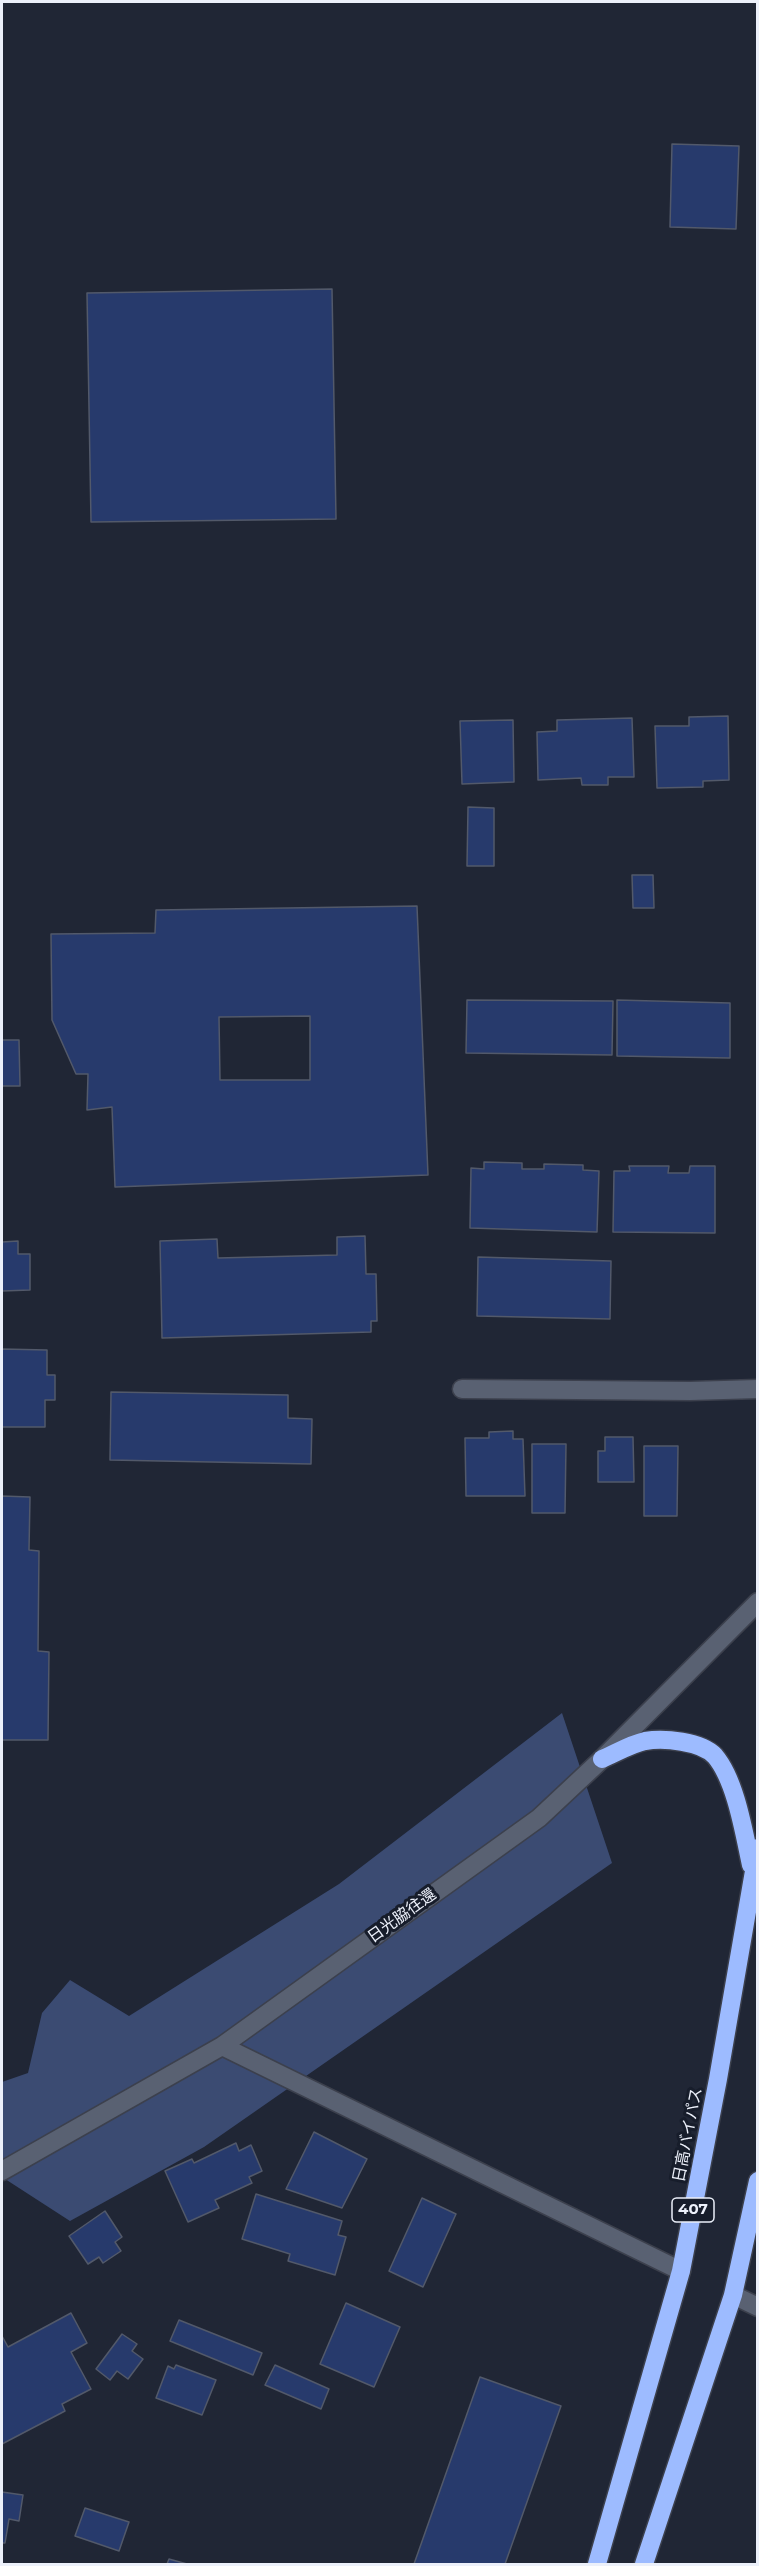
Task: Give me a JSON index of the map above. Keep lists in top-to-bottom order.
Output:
{
  "streets": {
    "highway": ["日高バイパス", "407"],
    "street": ["日光脇往還"]
  }
}
